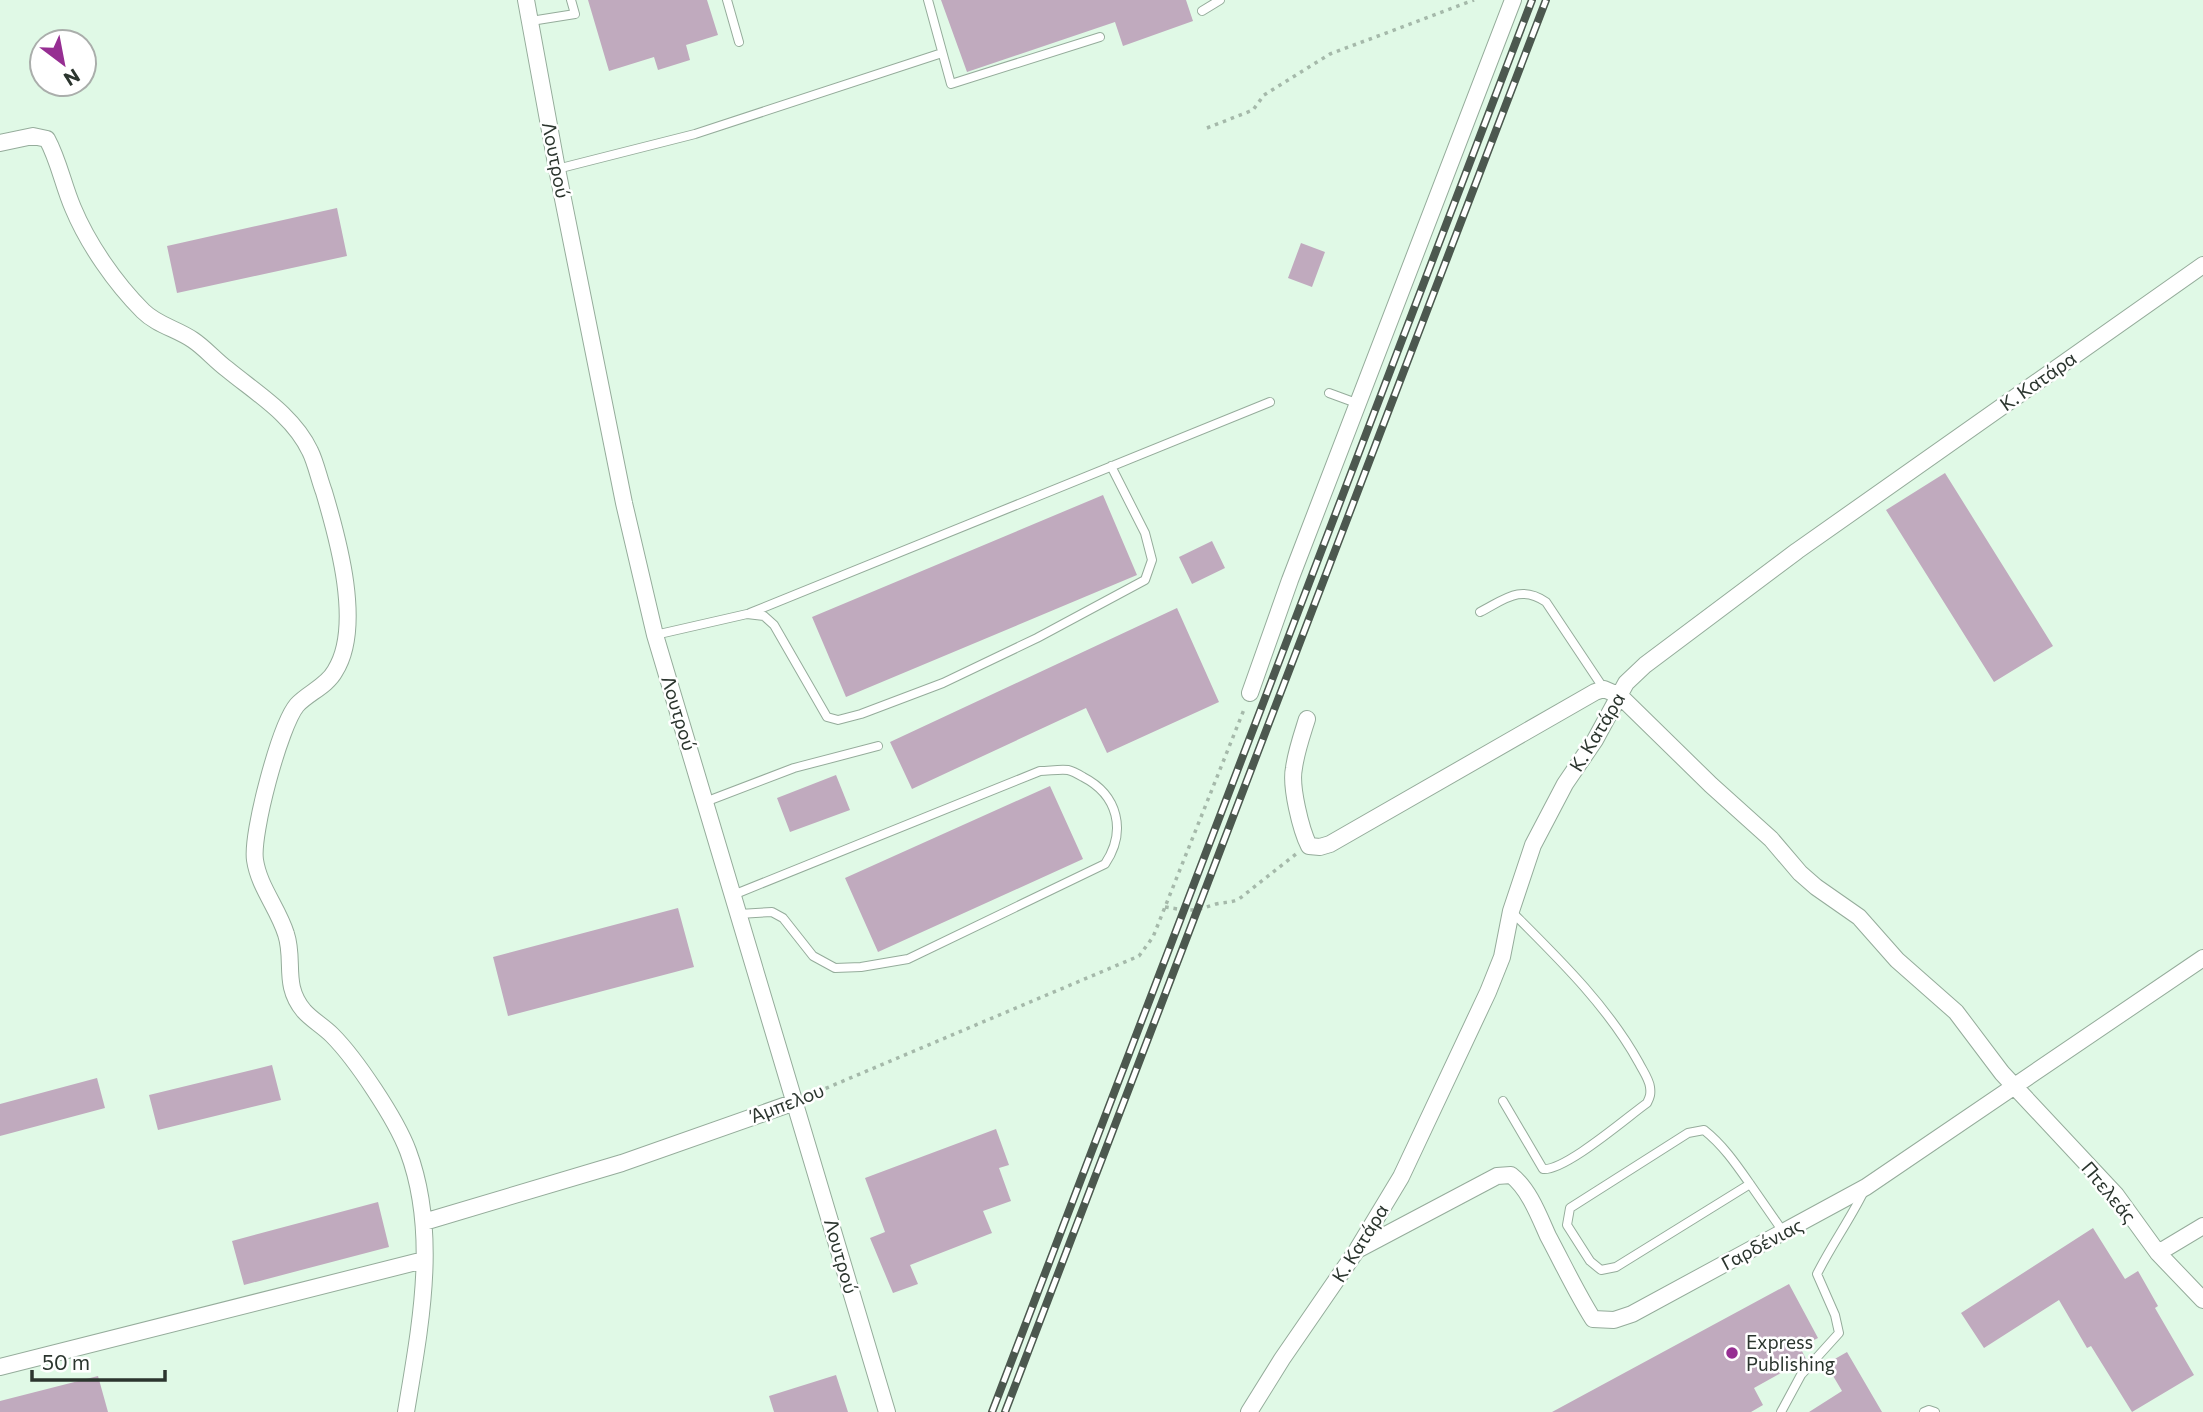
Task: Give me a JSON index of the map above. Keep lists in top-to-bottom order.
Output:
{
  "streets": {
    "street": [
      "Λουτρού",
      "Κ. Κατάρα",
      "Άμπελου",
      "Πτελεάς",
      "Γαρδένιας"
    ]
  },
  "crossings": [
    ["Λουτρού", "Άμπελου"],
    ["Κ. Κατάρα", "Πτελεάς"],
    ["Κ. Κατάρα", "Γαρδένιας"],
    ["Πτελεάς", "Γαρδένιας"]
  ],
  "places": ["Express Publishing"],
  "scale_bar": "50 m",
  "north": "bottom right"
}
